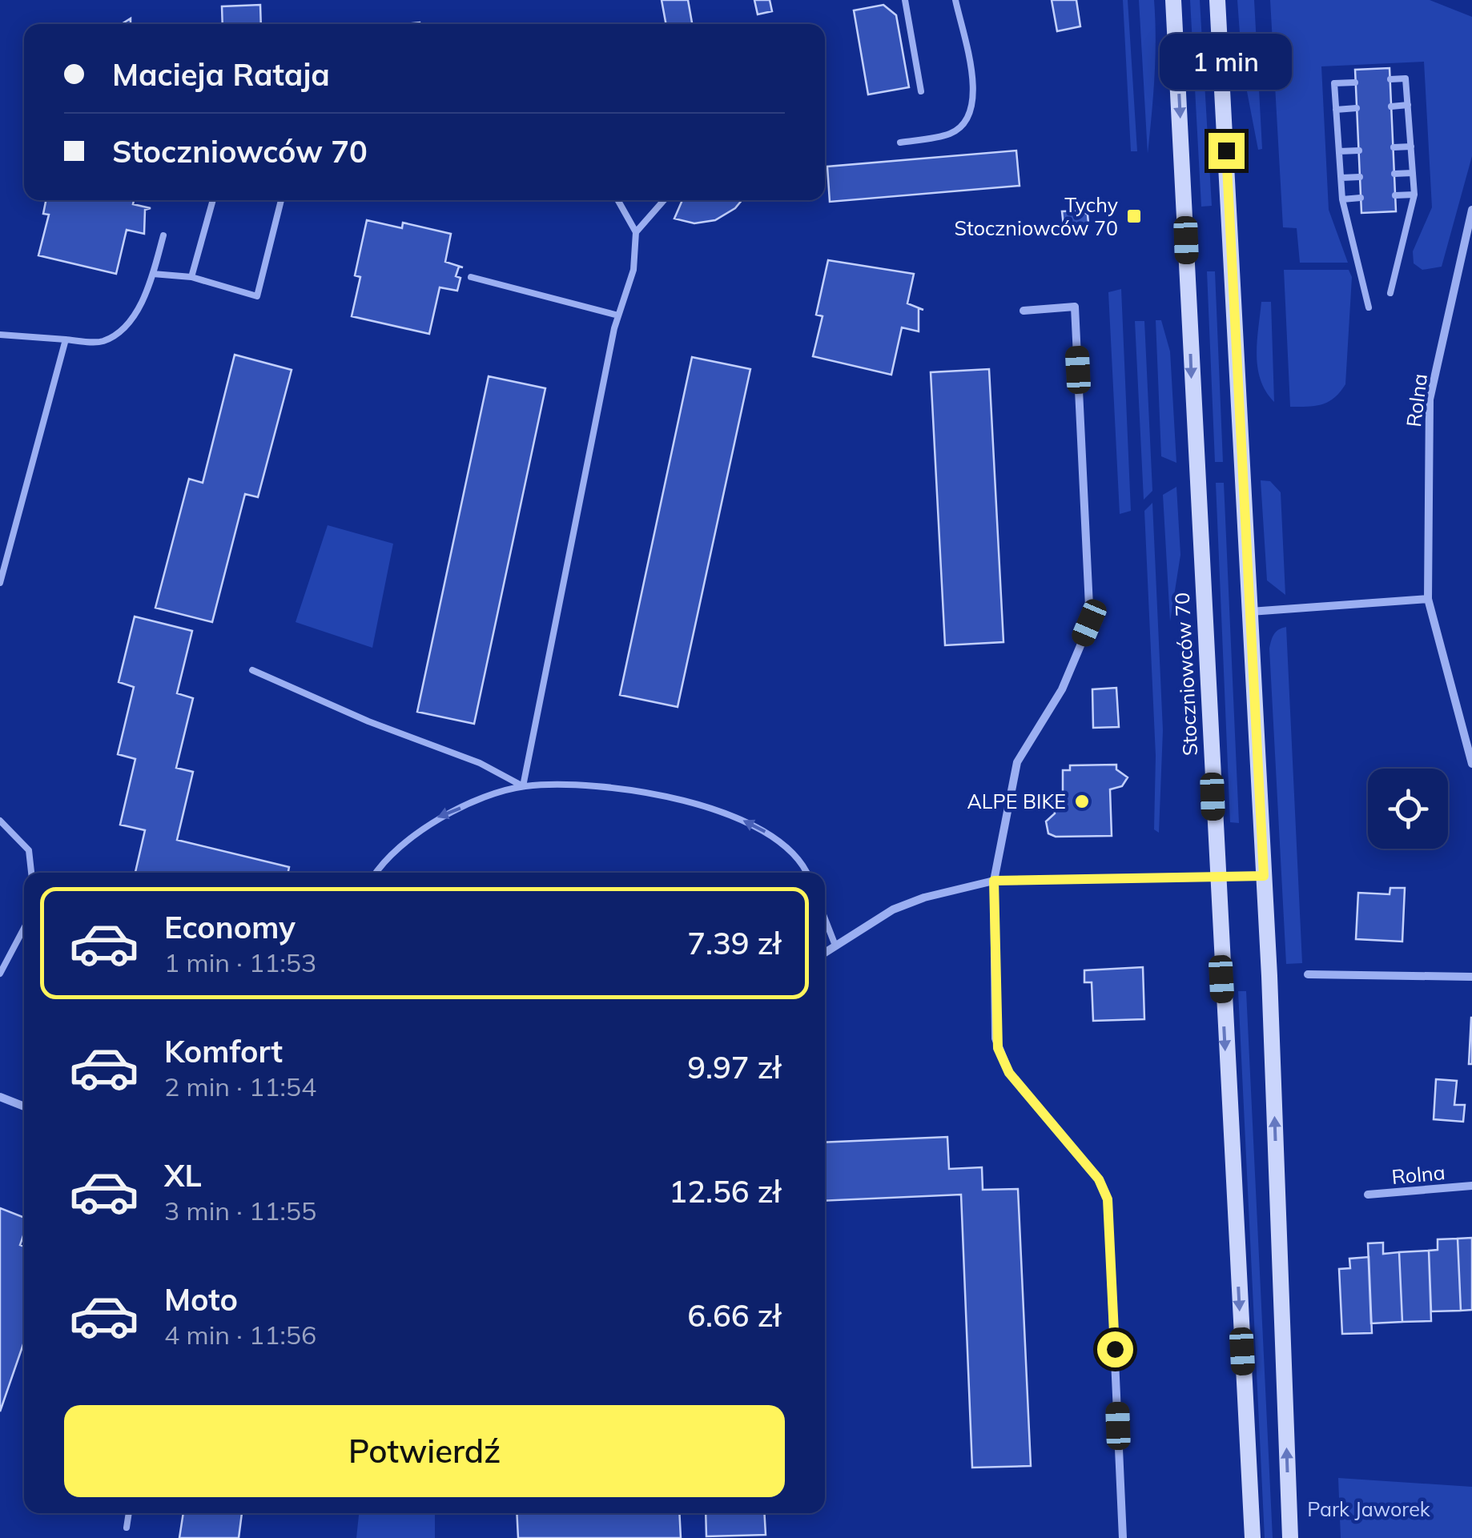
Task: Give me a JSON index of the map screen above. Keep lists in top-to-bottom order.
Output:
{
  "streets": {
    "street": ["Rolna", "Stoczniowców 70"]
  },
  "parks": ["Park Jaworek"],
  "places": {
    "transit": ["Tychy Stoczniowców 70"],
    "other": ["ALPE BIKE"]
  },
  "page": {
    "banner": ["Macieja Rataja", "Stoczniowców 70"],
    "bubble": "1 min",
    "list": [
      {
        "name": "Economy",
        "note": "1 min · 11:53",
        "value": "7.39 zł"
      },
      {
        "name": "Komfort",
        "note": "2 min · 11:54",
        "value": "9.97 zł"
      },
      {
        "name": "XL",
        "note": "3 min · 11:55",
        "value": "12.56 zł"
      },
      {
        "name": "Moto",
        "note": "4 min · 11:56",
        "value": "6.66 zł"
      }
    ],
    "buttons": "Potwierdź"
  }
}
